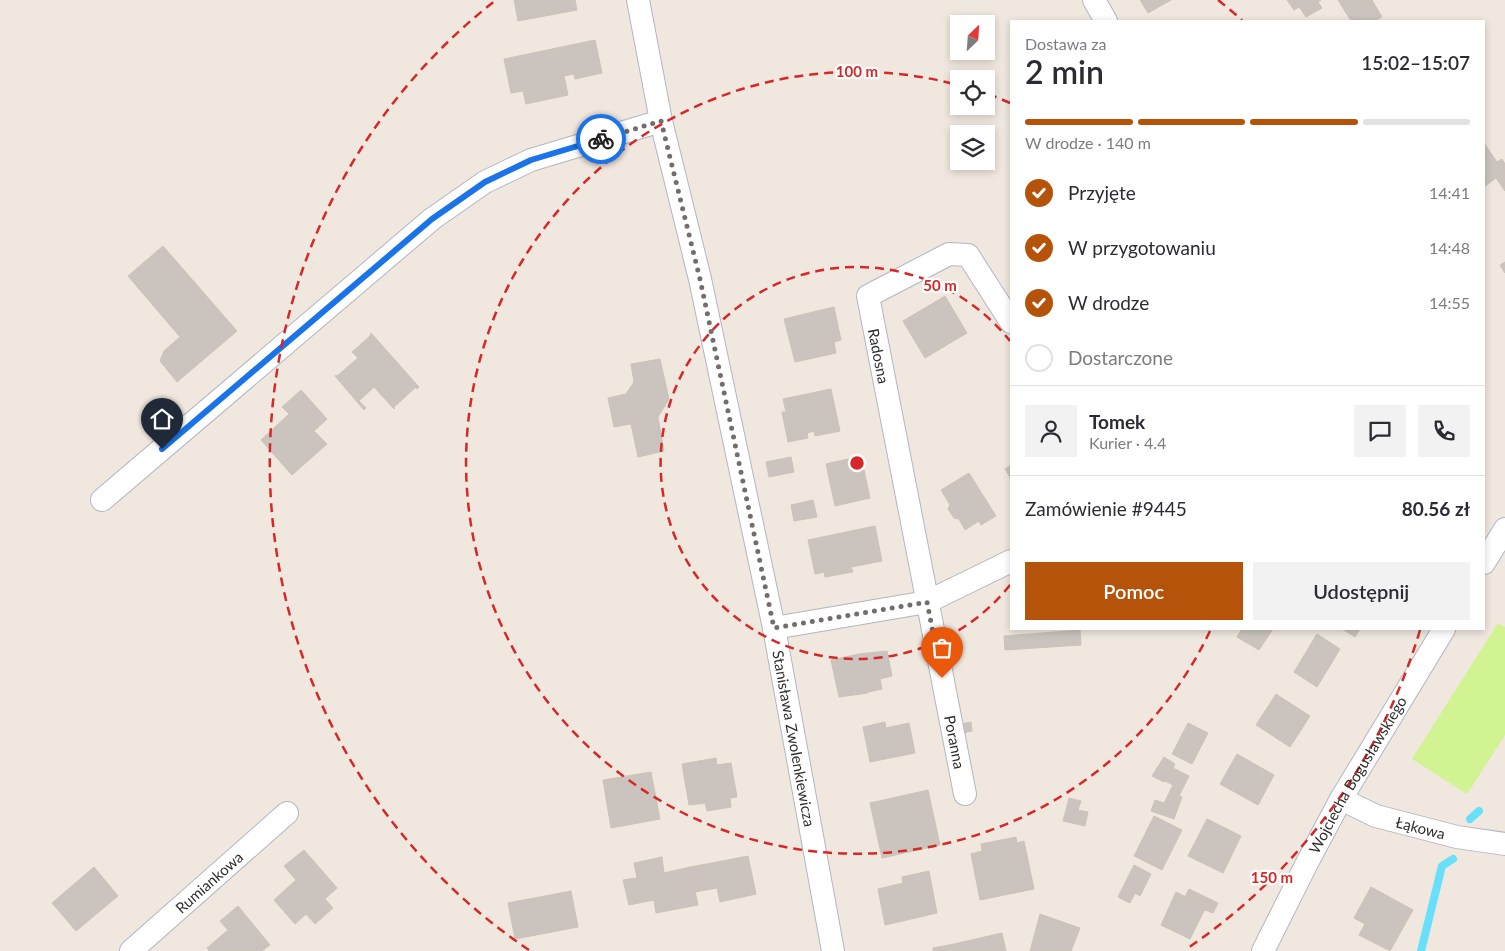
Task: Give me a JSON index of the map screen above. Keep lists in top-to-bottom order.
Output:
{
  "streets": {
    "street": [
      "Radosna",
      "Stanisława Zwolenkiewicza",
      "Poranna",
      "Wojciecha Bogusławskiego",
      "Łąkowa",
      "Rumiankowa"
    ]
  },
  "crossings": [
    ["Radosna", "Poranna"],
    ["Wojciecha Bogusławskiego", "Łąkowa"]
  ],
  "north": "top right",
  "page": {
    "heading": ["2 min", "Dostawa za", "15:02–15:07"],
    "panel": [
      "Tomek",
      "Kurier · 4.4",
      "Zamówienie #9445",
      "80.56 zł"
    ],
    "bar": "W drodze · 140 m",
    "list": [
      ["Przyjęte", "14:41"],
      ["W przygotowaniu", "14:48"],
      ["W drodze", "14:55"],
      "Dostarczone"
    ],
    "buttons": ["Pomoc", "Udostępnij"]
  },
  "rings": ["100 m", "50 m", "150 m"]
}
